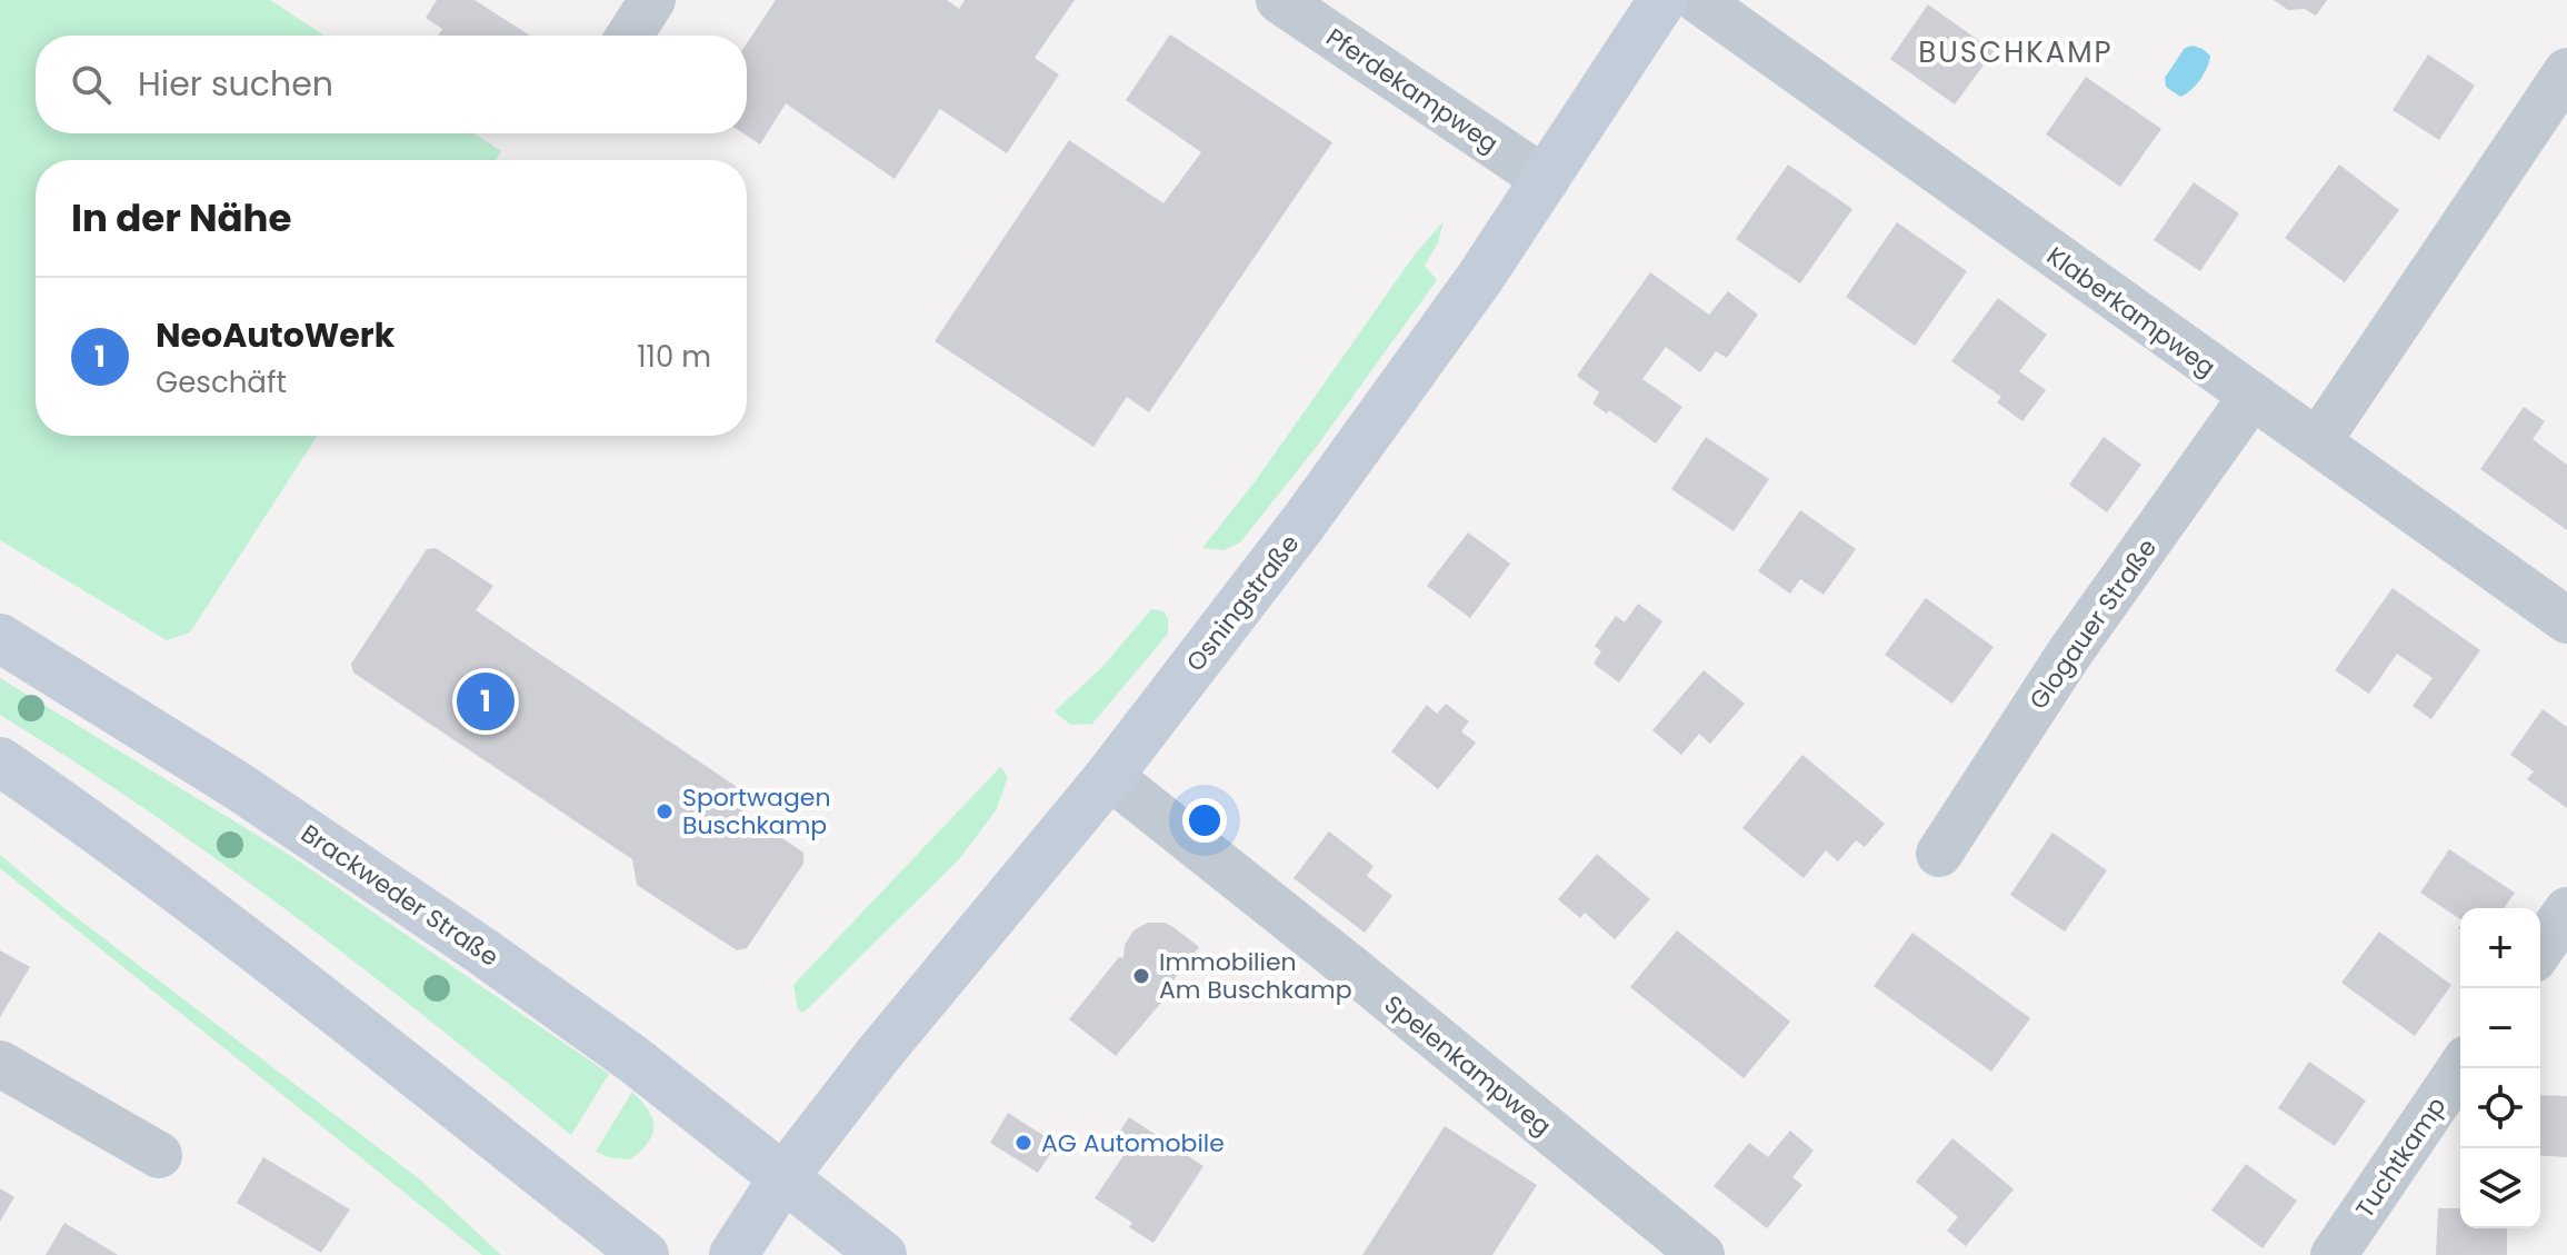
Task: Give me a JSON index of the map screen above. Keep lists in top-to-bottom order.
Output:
{
  "streets": {
    "main road": ["Osningstraße", "Brackweder Straße"],
    "street": [
      "Pferdekampweg",
      "Klaberkampweg",
      "Glogauer Straße",
      "Spelenkampweg",
      "Tuchtkamp"
    ]
  },
  "crossings": [
    ["Pferdekampweg", "Osningstraße"],
    ["Klaberkampweg", "Glogauer Straße"],
    ["Osningstraße", "Brackweder Straße"],
    ["Osningstraße", "Spelenkampweg"]
  ],
  "districts": ["BUSCHKAMP"],
  "places": ["Sportwagen Buschkamp", "Immobilien Am Buschkamp", "AG Automobile"],
  "page": {
    "search": "Hier suchen",
    "heading": "In der Nähe",
    "list": [
      {
        "mark": "1",
        "name": "NeoAutoWerk",
        "note": "Geschäft",
        "value": "110 m"
      }
    ],
    "pins": "1",
    "map_buttons": ["+", "−"]
  }
}
